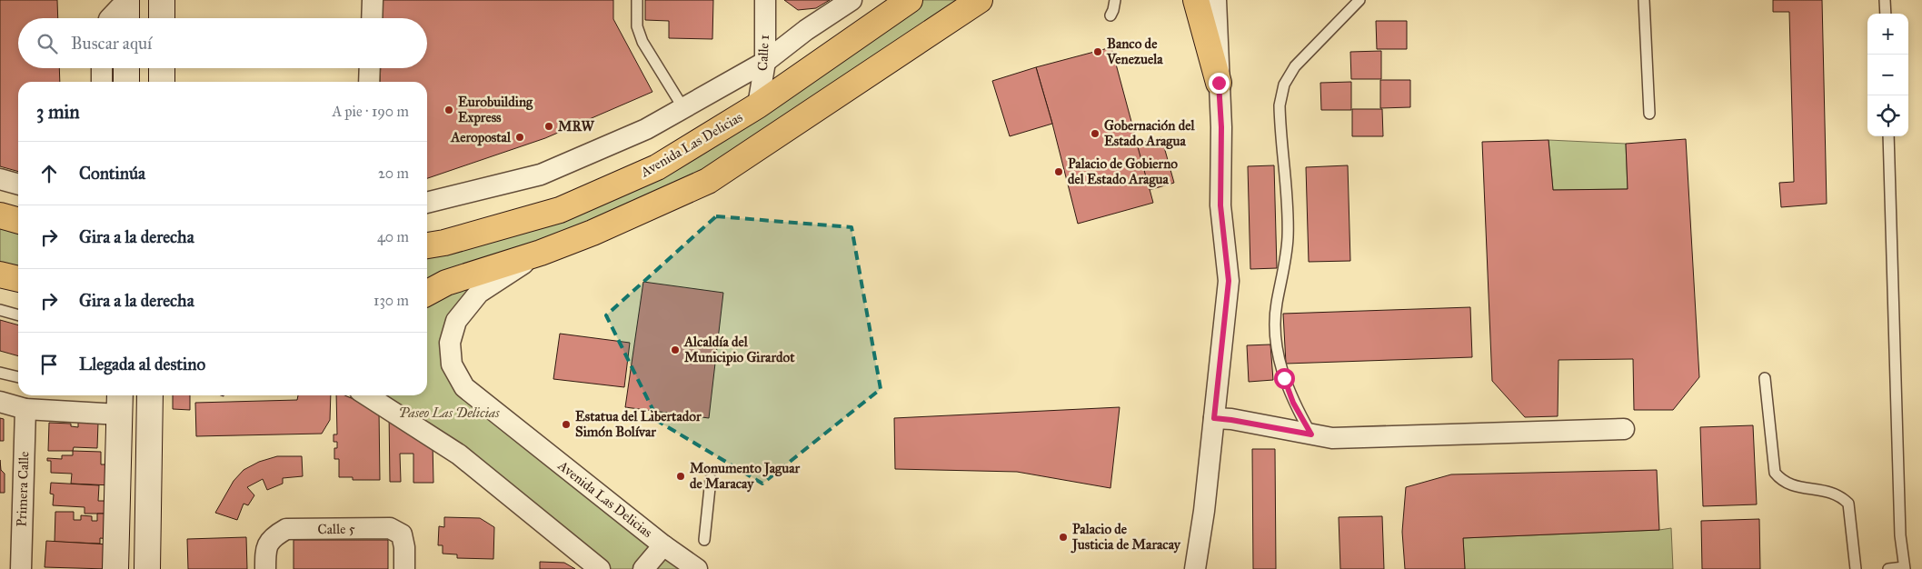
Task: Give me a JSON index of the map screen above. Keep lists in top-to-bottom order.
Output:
{
  "streets": {
    "main road": ["Avenida Las Delicias"],
    "street": ["Calle 1", "Primera Calle", "Calle 5"]
  },
  "crossings": [
    ["Calle 1", "Avenida Las Delicias"]
  ],
  "parks": ["Paseo Las Delicias"],
  "places": [
    "Banco de Venezuela",
    "Eurobuilding Express",
    "MRW",
    "Gobernación del Estado Aragua",
    "Aeropostal",
    "Palacio de Gobierno del Estado Aragua",
    "Alcaldía del Municipio Girardot",
    "Estatua del Libertador Simón Bolívar",
    "Monumento Jaguar de Maracay",
    "Palacio de Justicia de Maracay"
  ],
  "page": {
    "map_buttons": ["+", "−"],
    "search": "Buscar aquí",
    "heading": ["3 min", "A pie · 190 m"],
    "list": [
      ["Continúa", "20 m"],
      ["Gira a la derecha", "40 m"],
      ["Gira a la derecha", "130 m"],
      "Llegada al destino"
    ]
  }
}
